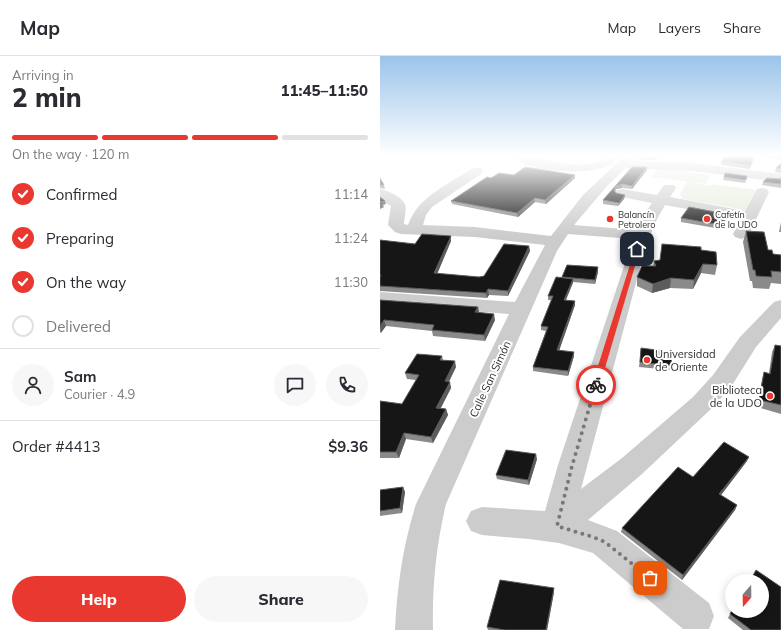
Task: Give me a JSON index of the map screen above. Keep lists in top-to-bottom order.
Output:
{
  "streets": {
    "street": ["Calle San Simón"]
  },
  "places": [
    "Balancín Petrolero",
    "Cafetín de la UDO",
    "Universidad de Oriente",
    "Biblioteca de la UDO"
  ],
  "north": "bottom",
  "page": {
    "header": "Map",
    "nav": ["Map", "Layers", "Share"],
    "heading": ["2 min", "Arriving in", "11:45–11:50"],
    "panel": [
      "Sam",
      "Courier · 4.9",
      "Order #4413",
      "$9.36"
    ],
    "bar": "On the way · 120 m",
    "list": [
      ["Confirmed", "11:14"],
      ["Preparing", "11:24"],
      ["On the way", "11:30"],
      "Delivered"
    ],
    "buttons": ["Help", "Share"]
  }
}
